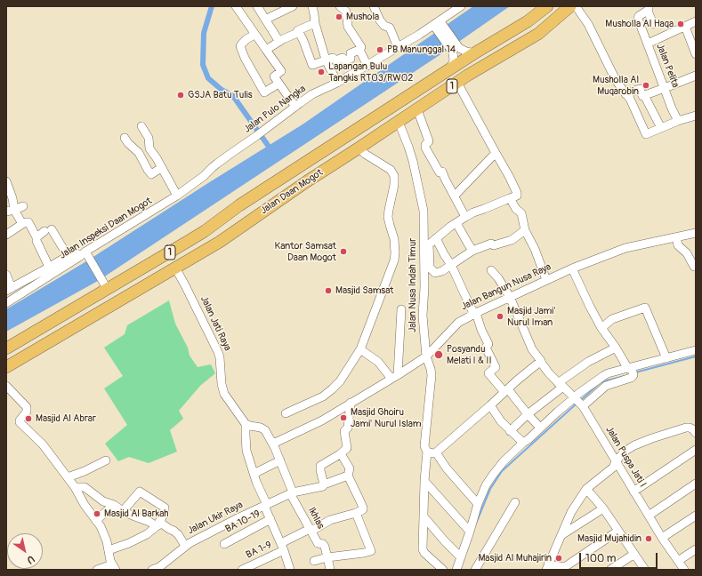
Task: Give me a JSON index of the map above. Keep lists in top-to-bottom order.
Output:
{
  "streets": {
    "highway": ["1", "Jalan Daan Mogot"],
    "street": [
      "Jalan Pelita",
      "Jalan Pulo Nangka",
      "Jalan Inspeksi Daan Mogot",
      "Jalan Nusa Indah Timur",
      "Jalan Bangun Nusa Raya",
      "Jalan Jati Raya",
      "Jalan Puspa Jati I",
      "Jalan Ukir Raya",
      "Ikhlas",
      "BA 10-19",
      "BA 1-9"
    ]
  },
  "crossings": [
    ["Jalan Pulo Nangka", "Jalan Inspeksi Daan Mogot"],
    ["Jalan Daan Mogot", "Jalan Nusa Indah Timur"],
    ["Jalan Daan Mogot", "Jalan Jati Raya"],
    ["Jalan Nusa Indah Timur", "Jalan Bangun Nusa Raya"],
    ["Jalan Bangun Nusa Raya", "Jalan Puspa Jati I"],
    ["Jalan Ukir Raya", "Ikhlas"],
    ["Ikhlas", "BA 1-9"]
  ],
  "places": [
    "Mushola",
    "Musholla Al Haqa",
    "PB Manunggal 14",
    "Lapangan Bulu Tangkis RT03/RW02",
    "Musholla Al Muqarobin",
    "GSJA Batu Tulis",
    "Kantor Samsat Daan Mogot",
    "Masjid Samsat",
    "Masjid Jami' Nurul Iman",
    "Posyandu Melati I & II",
    "Masjid Ghoiru Jami' Nurul Islam",
    "Masjid Al Abrar",
    "Masjid Al Barkah",
    "Masjid Mujahidin",
    "Masjid Al Muhajirin"
  ],
  "scale_bar": "100 m",
  "north": "bottom right"
}
